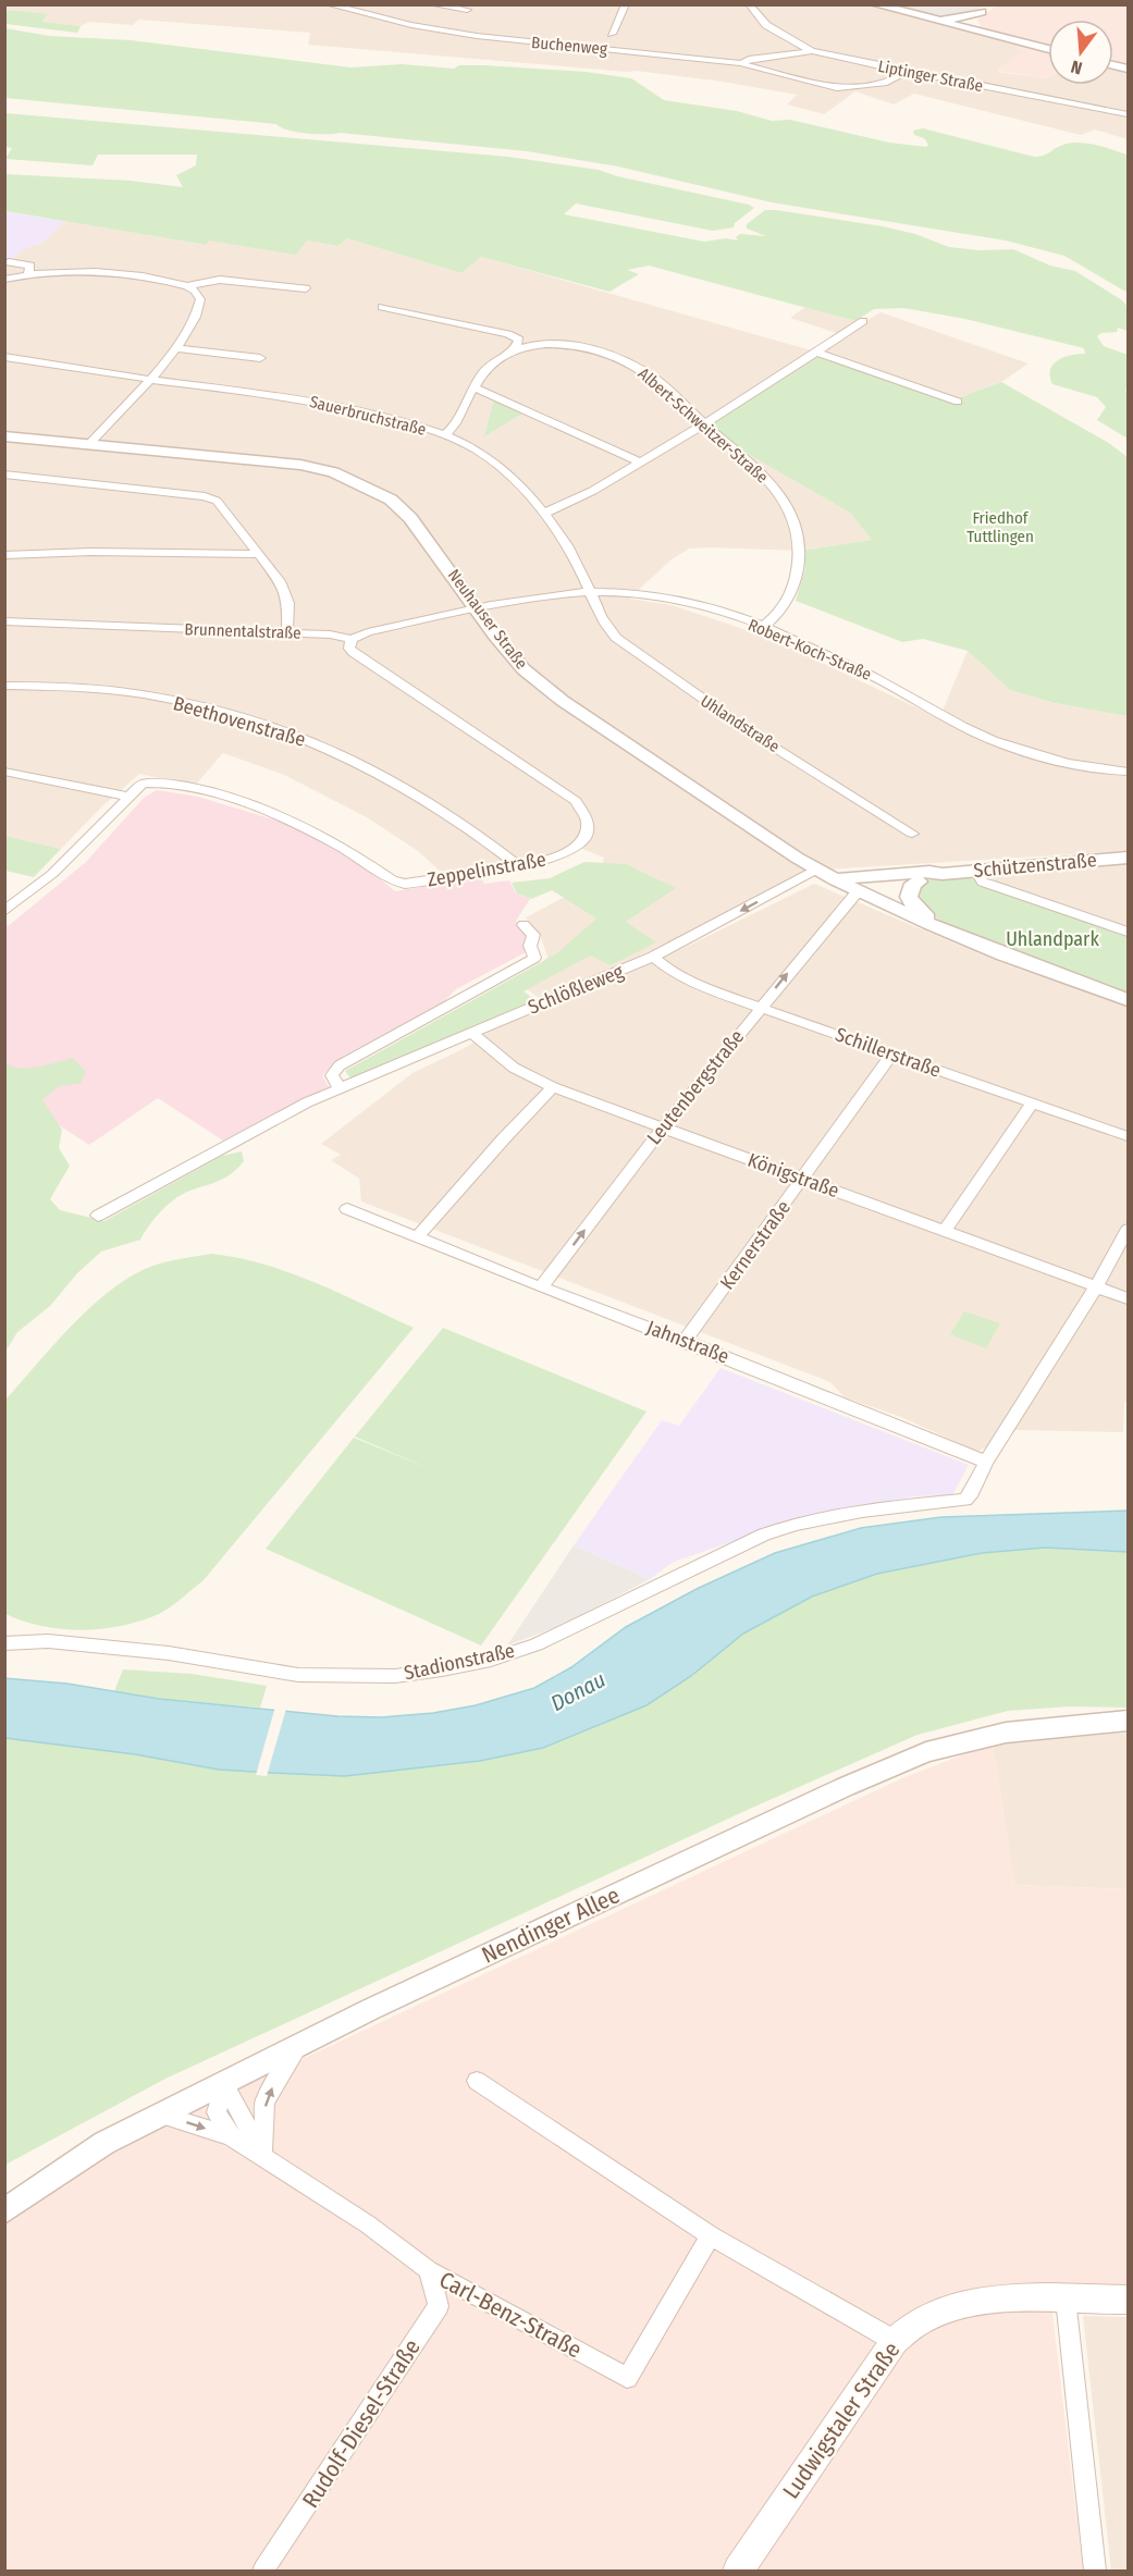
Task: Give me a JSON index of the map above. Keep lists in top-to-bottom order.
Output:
{
  "streets": {
    "main road": ["Ludwigstaler Straße"],
    "street": [
      "Buchenweg",
      "Liptinger Straße",
      "Sauerbruchstraße",
      "Albert-Schweitzer-Straße",
      "Neuhauser Straße",
      "Brunnentalstraße",
      "Robert-Koch-Straße",
      "Beethovenstraße",
      "Uhlandstraße",
      "Schützenstraße",
      "Zeppelinstraße",
      "Schlößleweg",
      "Schillerstraße",
      "Leutenbergstraße",
      "Königstraße",
      "Kernerstraße",
      "Jahnstraße",
      "Stadionstraße",
      "Nendinger Allee",
      "Carl-Benz-Straße",
      "Rudolf-Diesel-Straße"
    ]
  },
  "crossings": [
    ["Buchenweg", "Liptinger Straße"],
    ["Sauerbruchstraße", "Albert-Schweitzer-Straße"],
    ["Sauerbruchstraße", "Robert-Koch-Straße"],
    ["Sauerbruchstraße", "Uhlandstraße"],
    ["Albert-Schweitzer-Straße", "Robert-Koch-Straße"],
    ["Neuhauser Straße", "Brunnentalstraße"],
    ["Neuhauser Straße", "Robert-Koch-Straße"],
    ["Neuhauser Straße", "Schützenstraße"],
    ["Neuhauser Straße", "Schlößleweg"],
    ["Neuhauser Straße", "Leutenbergstraße"],
    ["Brunnentalstraße", "Robert-Koch-Straße"],
    ["Brunnentalstraße", "Zeppelinstraße"],
    ["Robert-Koch-Straße", "Uhlandstraße"],
    ["Beethovenstraße", "Zeppelinstraße"],
    ["Schützenstraße", "Leutenbergstraße"],
    ["Schlößleweg", "Schillerstraße"],
    ["Schlößleweg", "Königstraße"],
    ["Schillerstraße", "Leutenbergstraße"],
    ["Schillerstraße", "Kernerstraße"],
    ["Leutenbergstraße", "Königstraße"],
    ["Leutenbergstraße", "Jahnstraße"],
    ["Königstraße", "Kernerstraße"],
    ["Kernerstraße", "Jahnstraße"],
    ["Jahnstraße", "Stadionstraße"],
    ["Nendinger Allee", "Carl-Benz-Straße"],
    ["Carl-Benz-Straße", "Rudolf-Diesel-Straße"]
  ],
  "water": ["Donau"],
  "parks": ["Friedhof Tuttlingen", "Uhlandpark"],
  "north": "bottom"
}
